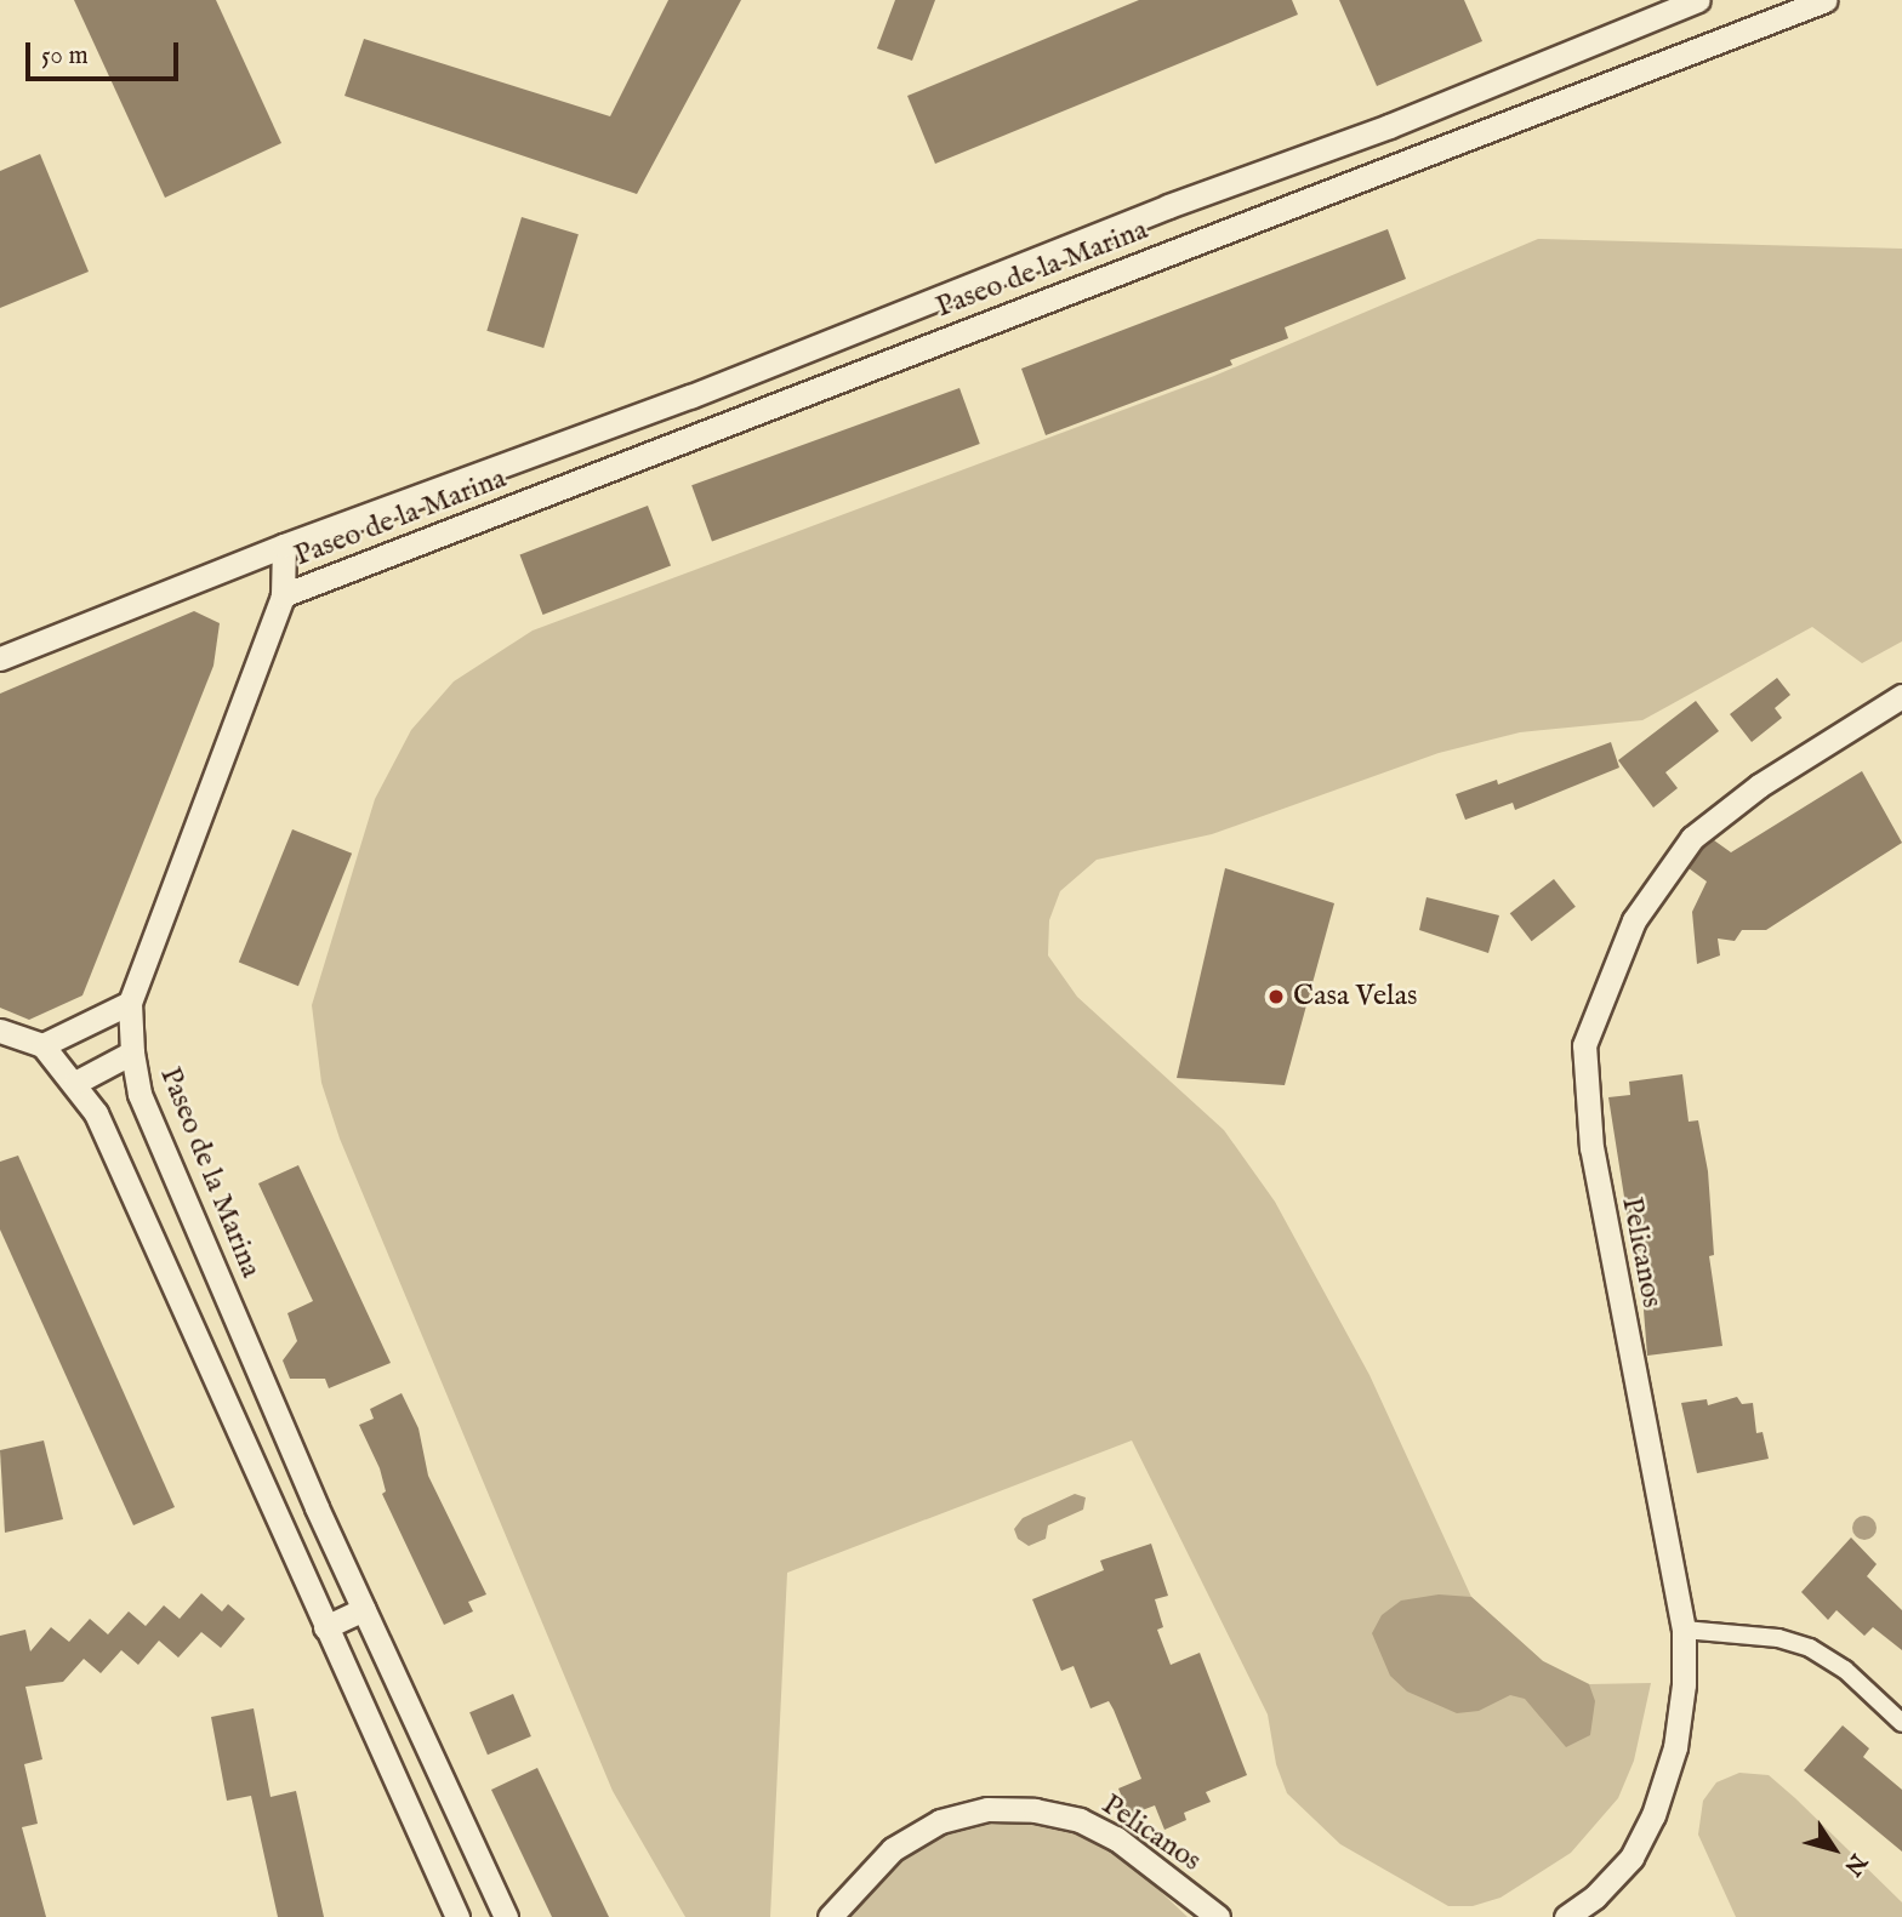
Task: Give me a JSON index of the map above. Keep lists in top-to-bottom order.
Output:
{
  "streets": {
    "street": ["Paseo de la Marina", "Pelicanos"]
  },
  "places": ["Casa Velas"],
  "scale_bar": "50 m",
  "north": "bottom right"
}
